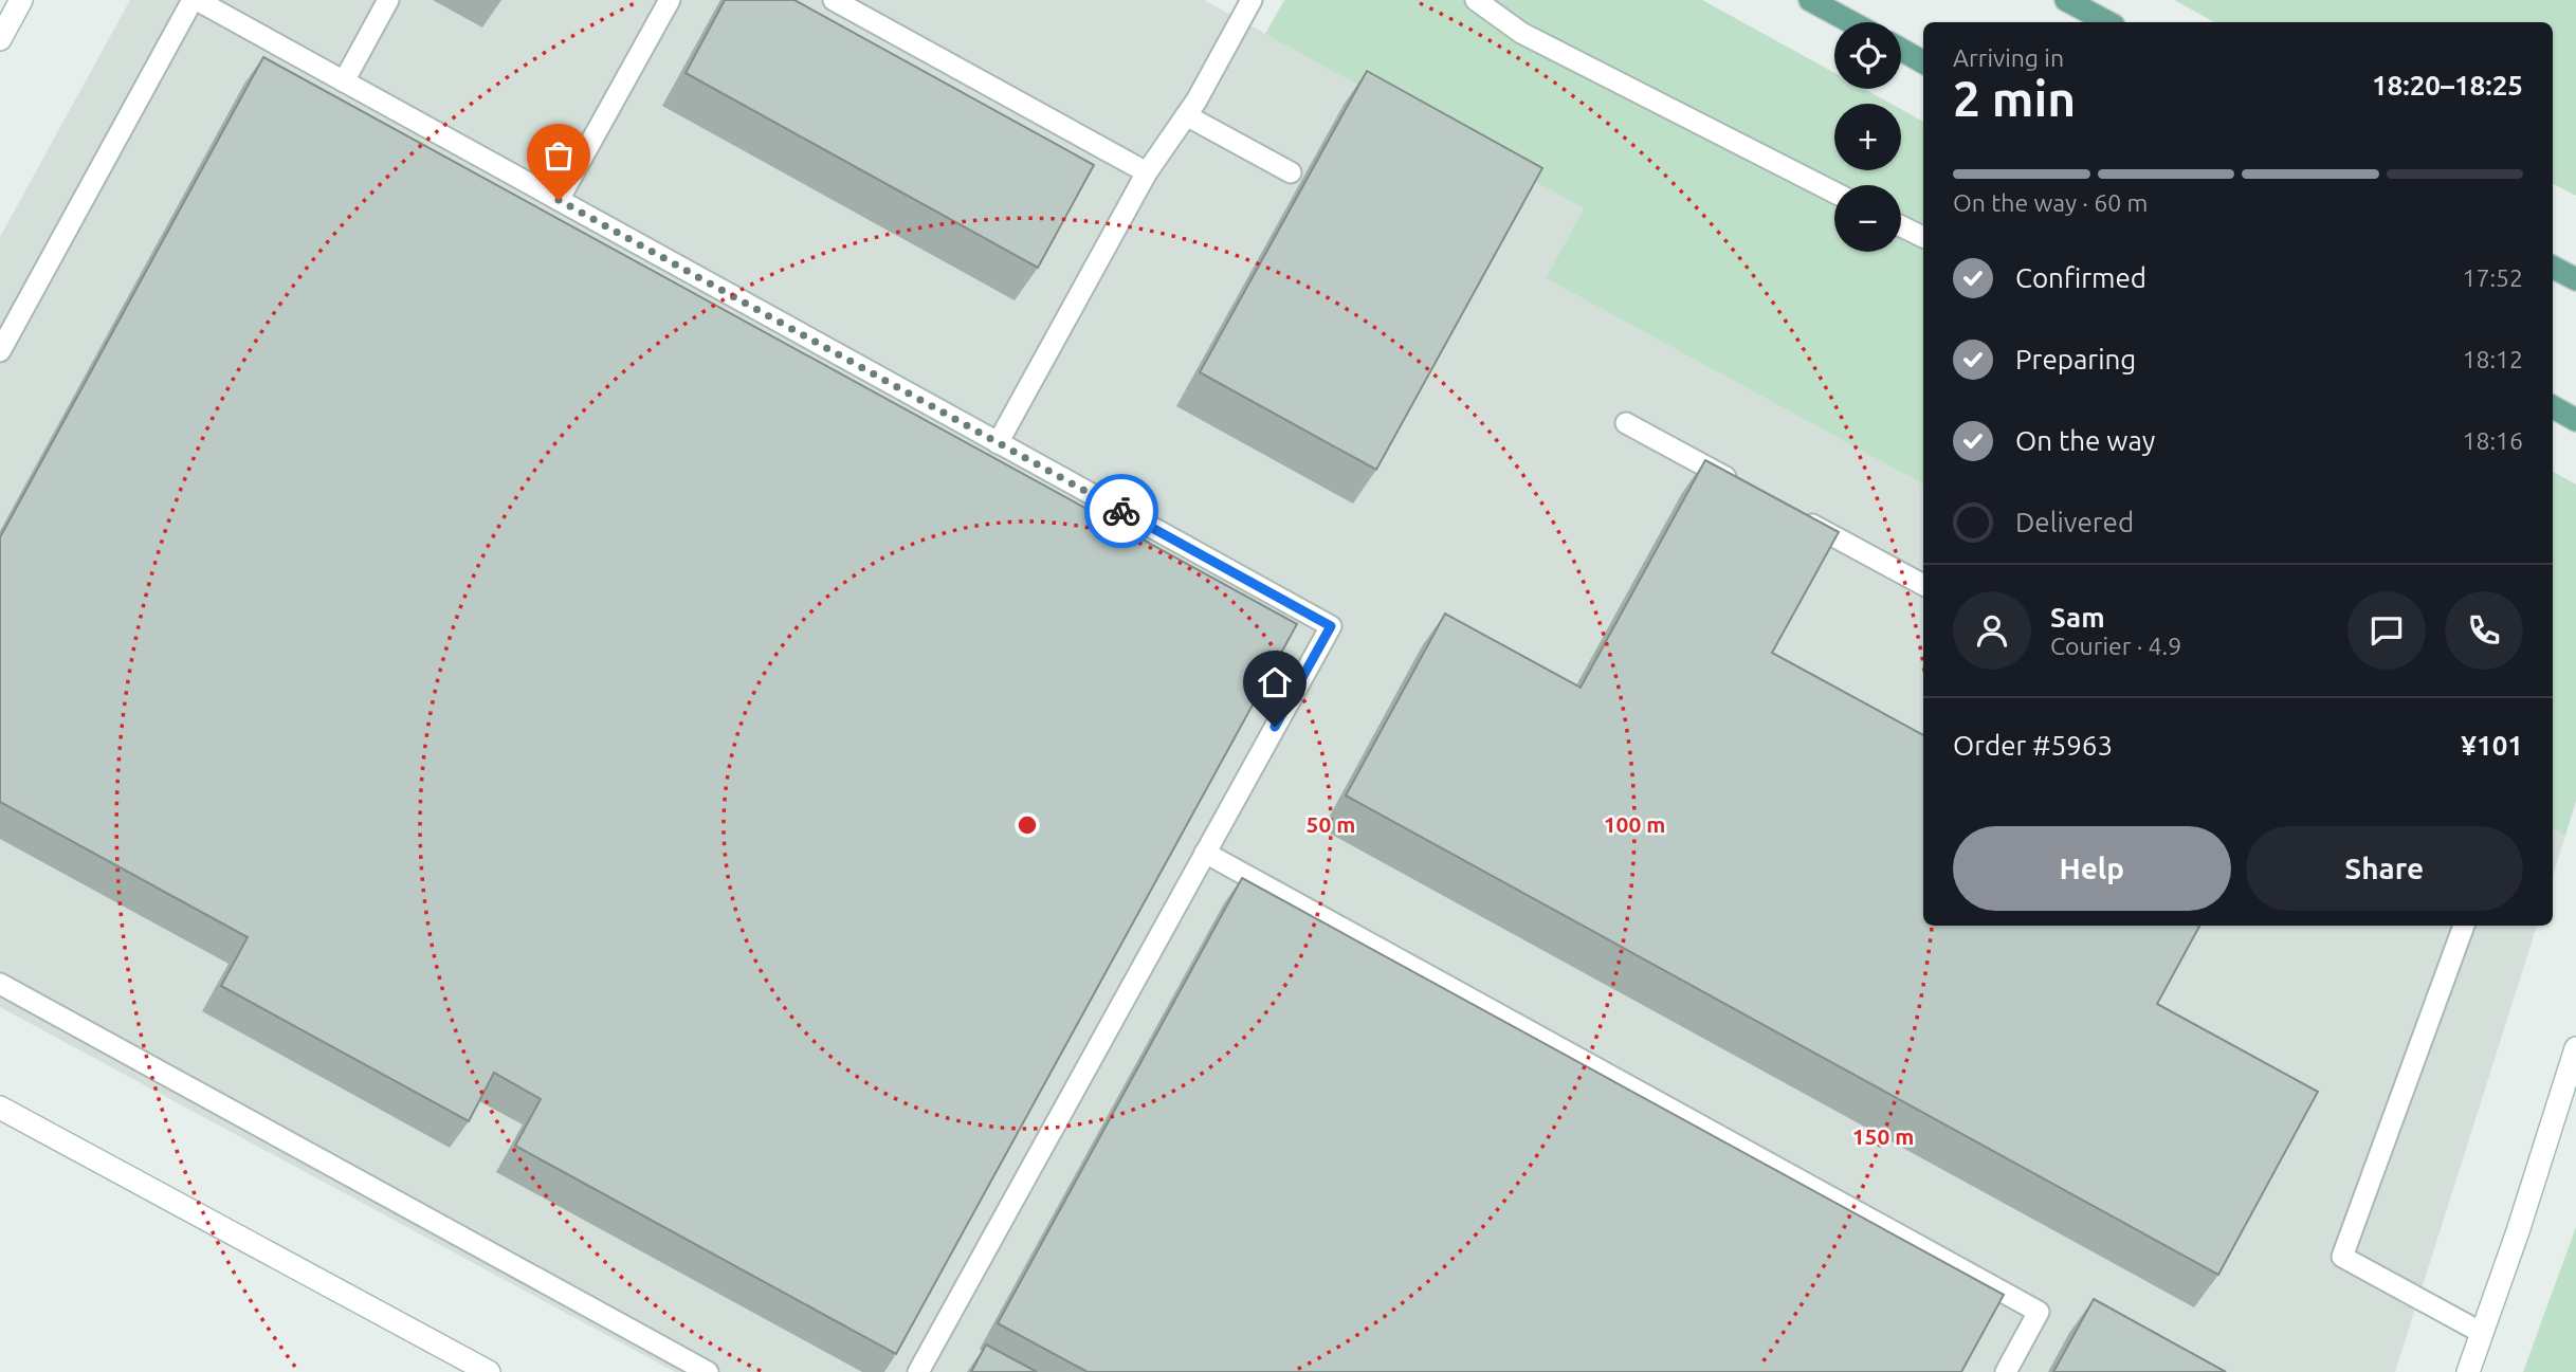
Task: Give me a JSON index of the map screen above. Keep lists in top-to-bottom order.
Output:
{
  "page": {
    "map_buttons": ["+", "−"],
    "heading": ["2 min", "Arriving in", "18:20–18:25"],
    "panel": [
      "Sam",
      "Courier · 4.9",
      "Order #5963",
      "¥101"
    ],
    "bar": "On the way · 60 m",
    "list": [
      ["Confirmed", "17:52"],
      ["Preparing", "18:12"],
      ["On the way", "18:16"],
      "Delivered"
    ],
    "buttons": ["Help", "Share"]
  },
  "rings": ["50 m", "100 m", "150 m"]
}
